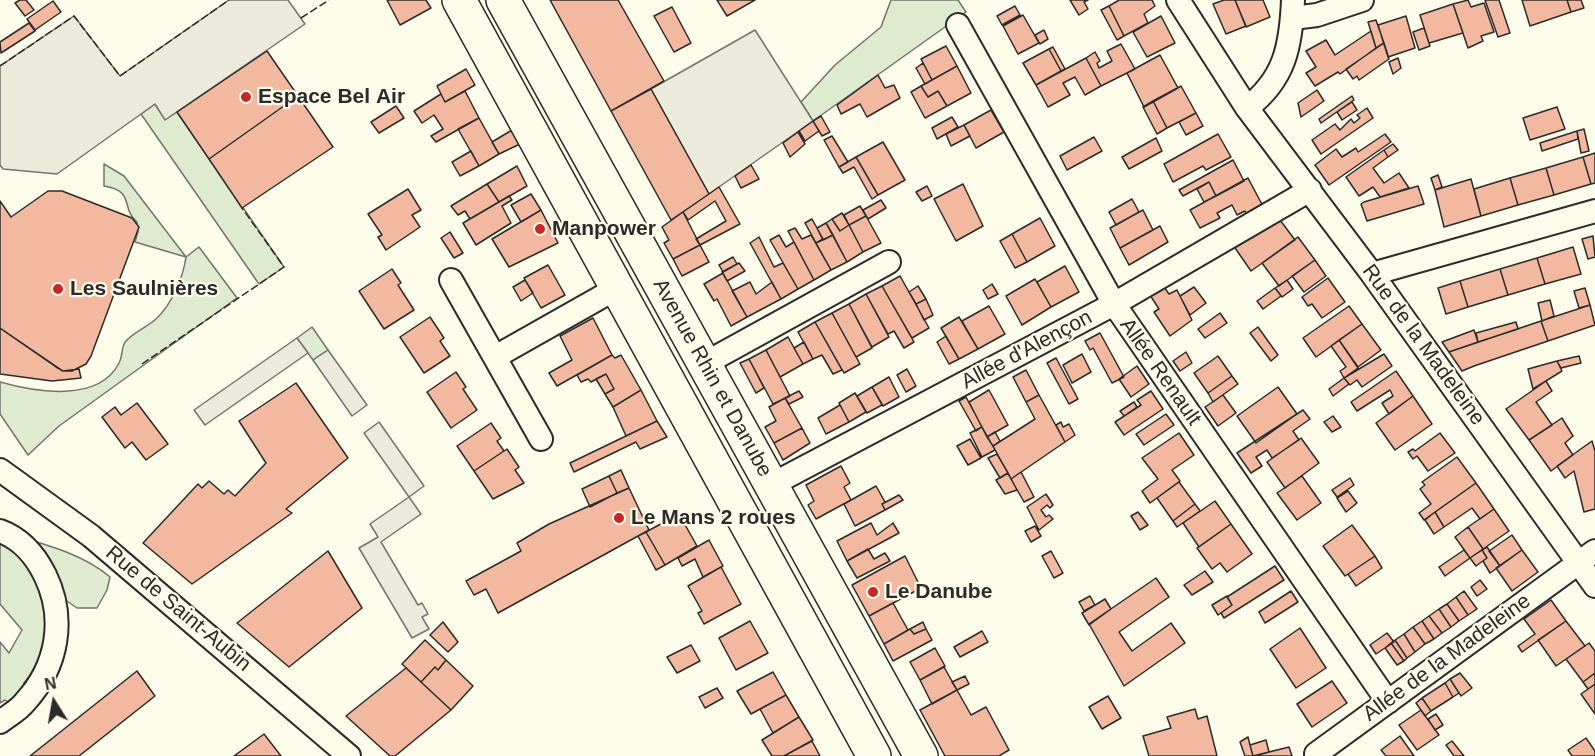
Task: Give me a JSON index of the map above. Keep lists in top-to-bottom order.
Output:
{
  "streets": {
    "main road": ["Avenue Rhin et Danube"],
    "street": [
      "Rue de la Madeleine",
      "Allée d'Alençon",
      "Allée Renault",
      "Rue de Saint-Aubin",
      "Allée de la Madeleine"
    ]
  },
  "crossings": [
    ["Rue de la Madeleine", "Allée d'Alençon"],
    ["Rue de la Madeleine", "Allée de la Madeleine"],
    ["Allée d'Alençon", "Allée Renault"],
    ["Allée d'Alençon", "Avenue Rhin et Danube"],
    ["Allée Renault", "Allée de la Madeleine"]
  ],
  "places": [
    "Espace Bel Air",
    "Manpower",
    "Les Saulnières",
    "Le Mans 2 roues",
    "Le Danube"
  ],
  "north": "top"
}
